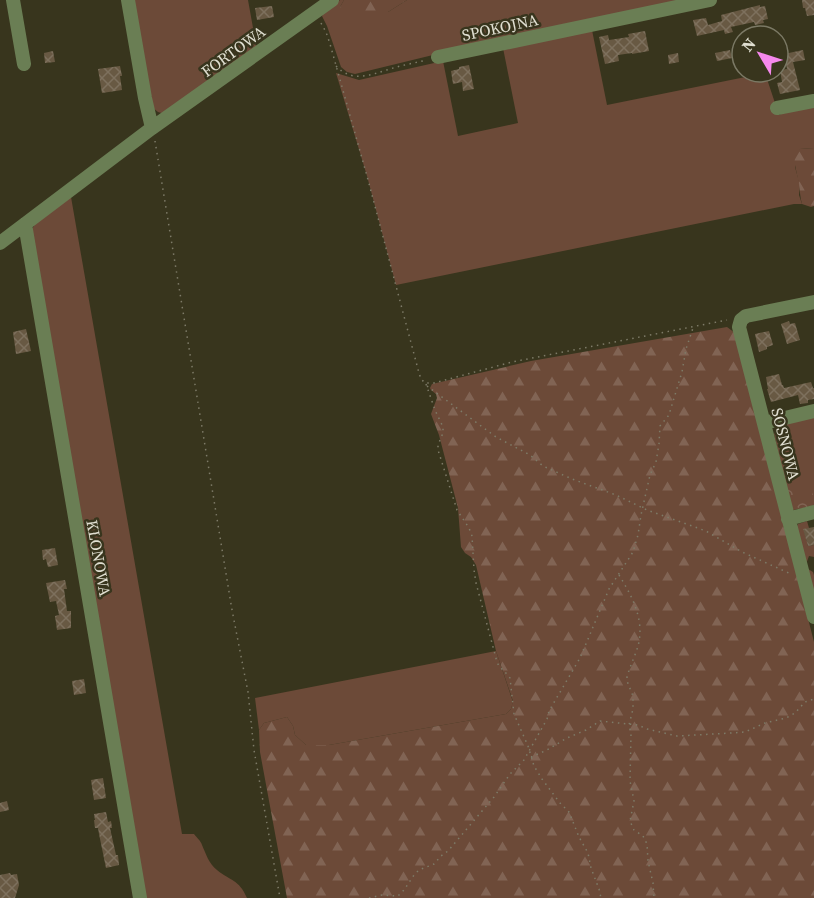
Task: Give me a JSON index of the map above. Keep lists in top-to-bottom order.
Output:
{
  "streets": {
    "street": [
      "SPOKOJNA",
      "FORTOWA",
      "SOSNOWA",
      "KLONOWA"
    ]
  },
  "crossings": [
    ["FORTOWA", "KLONOWA"]
  ],
  "north": "top left"
}
